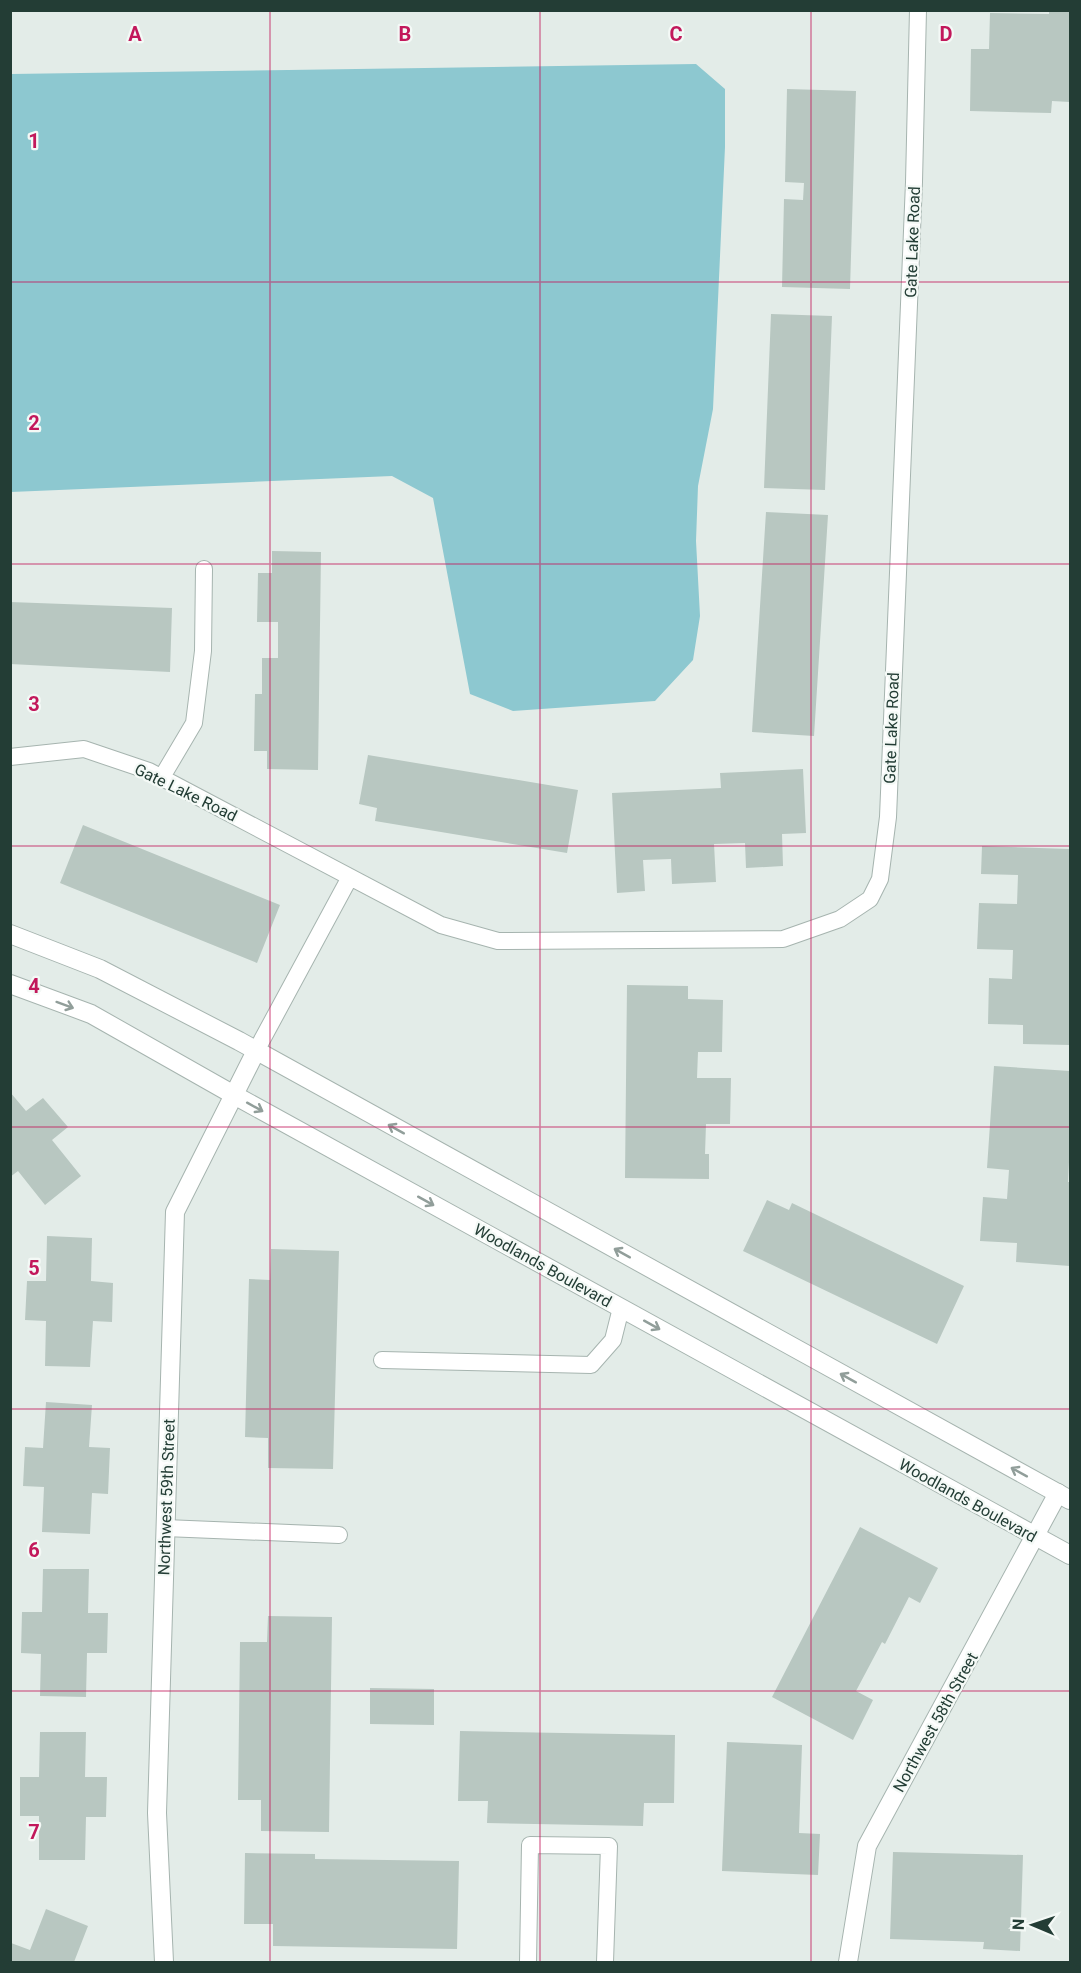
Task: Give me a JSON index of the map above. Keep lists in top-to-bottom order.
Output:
{
  "streets": {
    "street": ["Woodlands Boulevard", "Northwest 59th Street", "Northwest 58th Street"],
    "lane": ["Gate Lake Road"]
  },
  "crossings": [
    ["Woodlands Boulevard", "Northwest 59th Street"],
    ["Woodlands Boulevard", "Northwest 58th Street"]
  ],
  "north": "left",
  "grid": {
    "columns": [
      "A",
      "B",
      "C",
      "D"
    ],
    "rows": [
      "1",
      "2",
      "3",
      "4",
      "5",
      "6",
      "7"
    ]
  }
}
